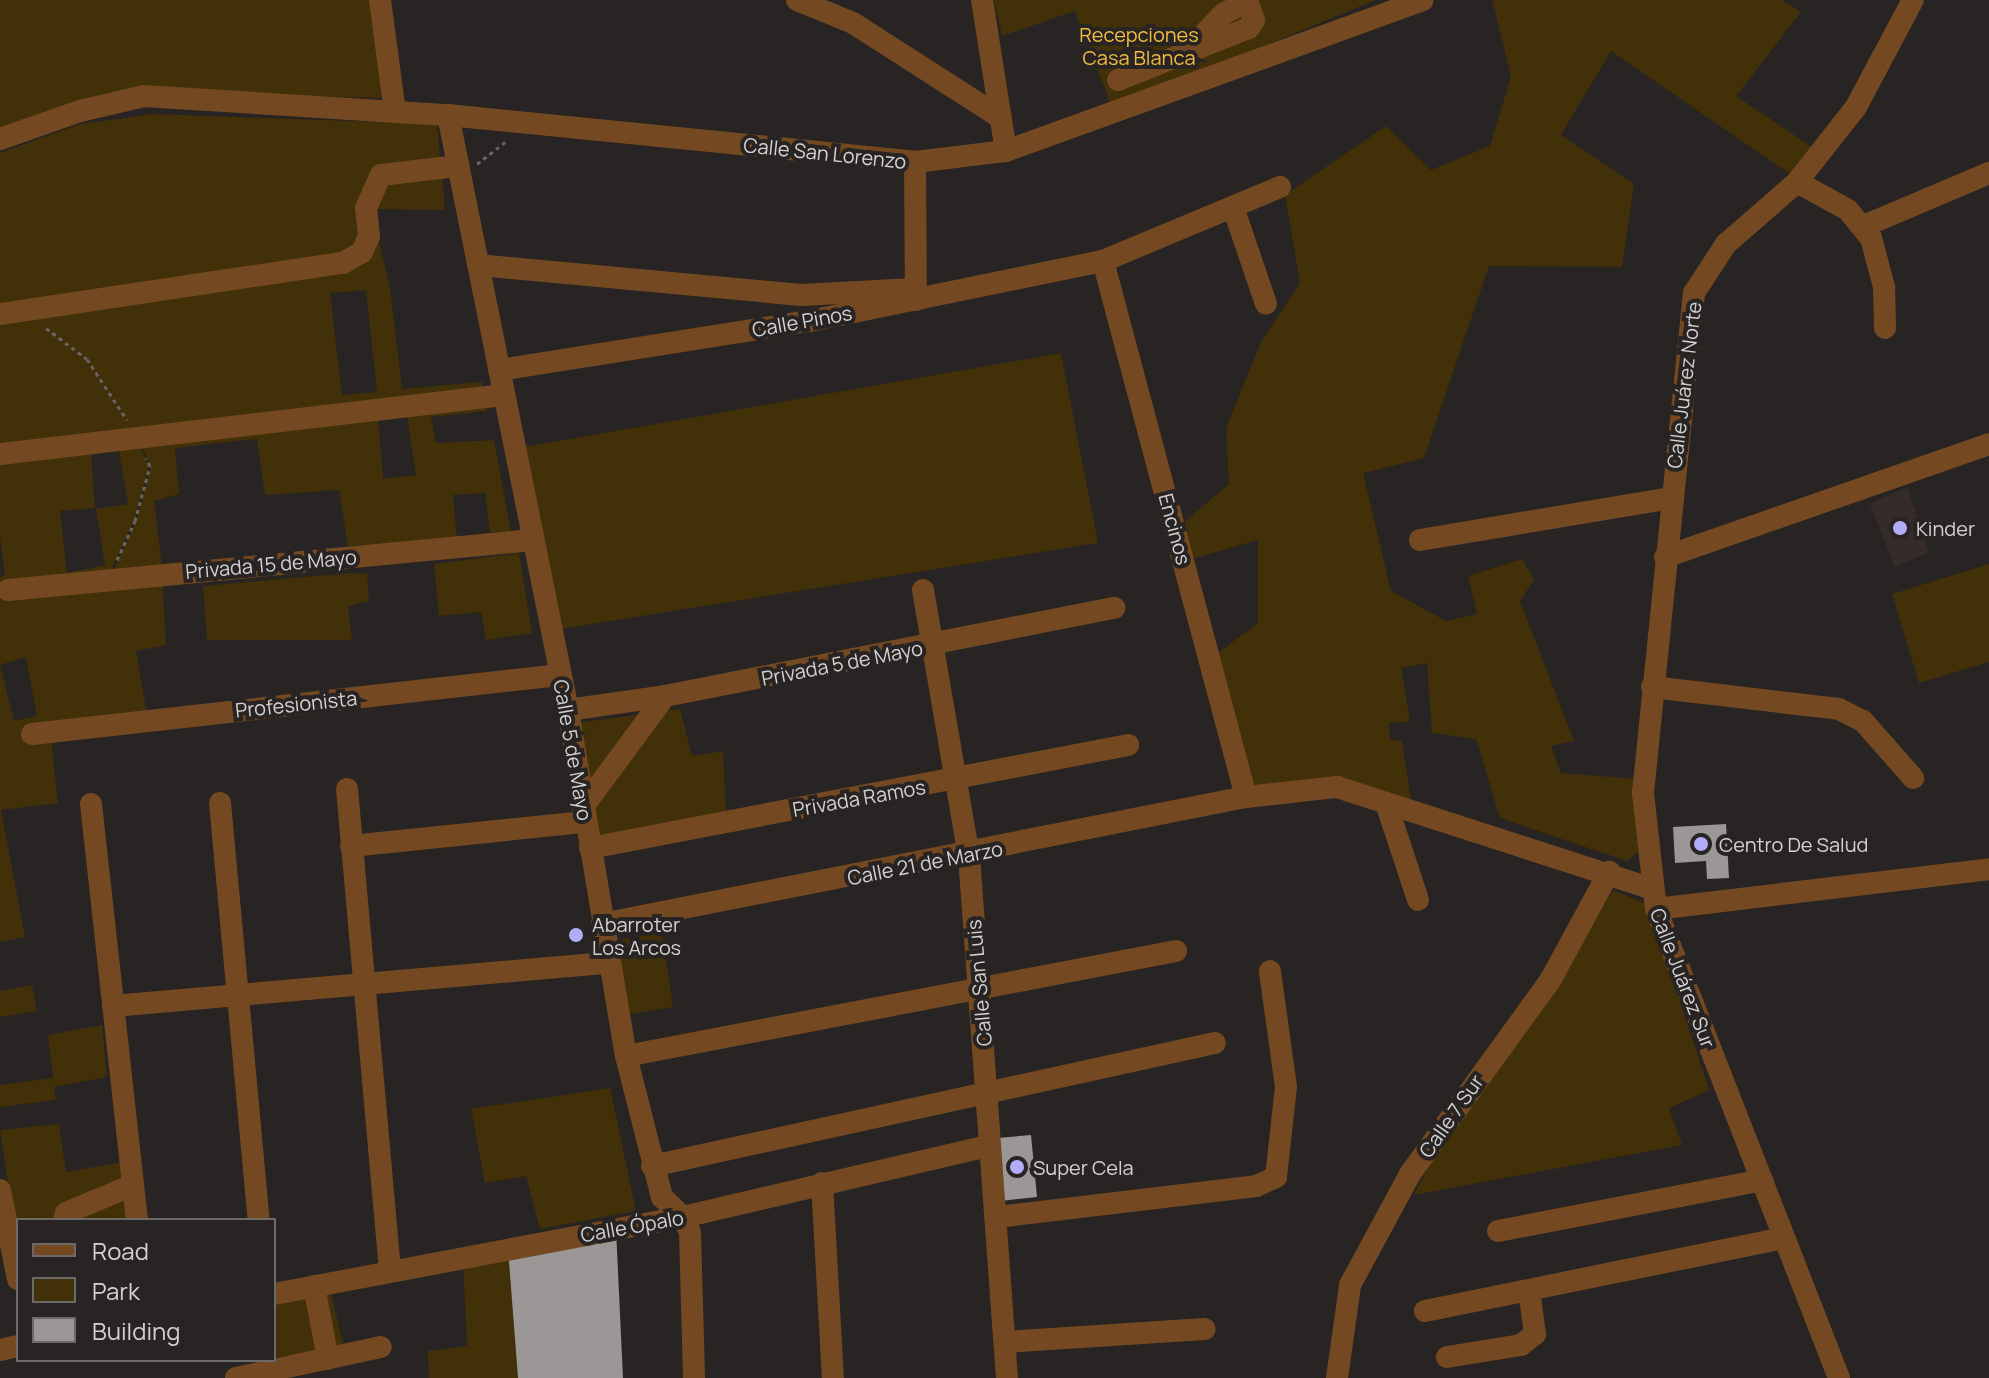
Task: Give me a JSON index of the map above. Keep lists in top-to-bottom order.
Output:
{
  "streets": {
    "street": [
      "Calle San Lorenzo",
      "Calle Pinos",
      "Calle Juárez Norte",
      "Encinos",
      "Privada 15 de Mayo",
      "Privada 5 de Mayo",
      "Profesionista",
      "Calle 5 de Mayo",
      "Privada Ramos",
      "Calle 21 de Marzo",
      "Calle Juárez Sur",
      "Calle San Luis",
      "Calle 7 Sur",
      "Calle Ópalo"
    ]
  },
  "crossings": [
    ["Calle San Lorenzo", "Calle 5 de Mayo"],
    ["Calle Pinos", "Encinos"],
    ["Calle Pinos", "Calle 5 de Mayo"],
    ["Calle Juárez Norte", "Calle Juárez Sur"],
    ["Encinos", "Calle 21 de Marzo"],
    ["Privada 15 de Mayo", "Calle 5 de Mayo"],
    ["Privada 5 de Mayo", "Calle 5 de Mayo"],
    ["Privada 5 de Mayo", "Calle San Luis"],
    ["Profesionista", "Calle 5 de Mayo"],
    ["Calle 5 de Mayo", "Privada Ramos"],
    ["Calle 5 de Mayo", "Calle 21 de Marzo"],
    ["Calle 5 de Mayo", "Calle Ópalo"],
    ["Privada Ramos", "Calle San Luis"],
    ["Calle 21 de Marzo", "Calle Juárez Sur"],
    ["Calle 21 de Marzo", "Calle San Luis"],
    ["Calle 21 de Marzo", "Calle 7 Sur"],
    ["Calle San Luis", "Calle Ópalo"]
  ],
  "parks": ["Recepciones Casa Blanca"],
  "places": [
    "Kinder",
    "Centro De Salud",
    "Abarroter Los Arcos",
    "Super Cela"
  ],
  "legend": ["Road", "Park", "Building"]
}
